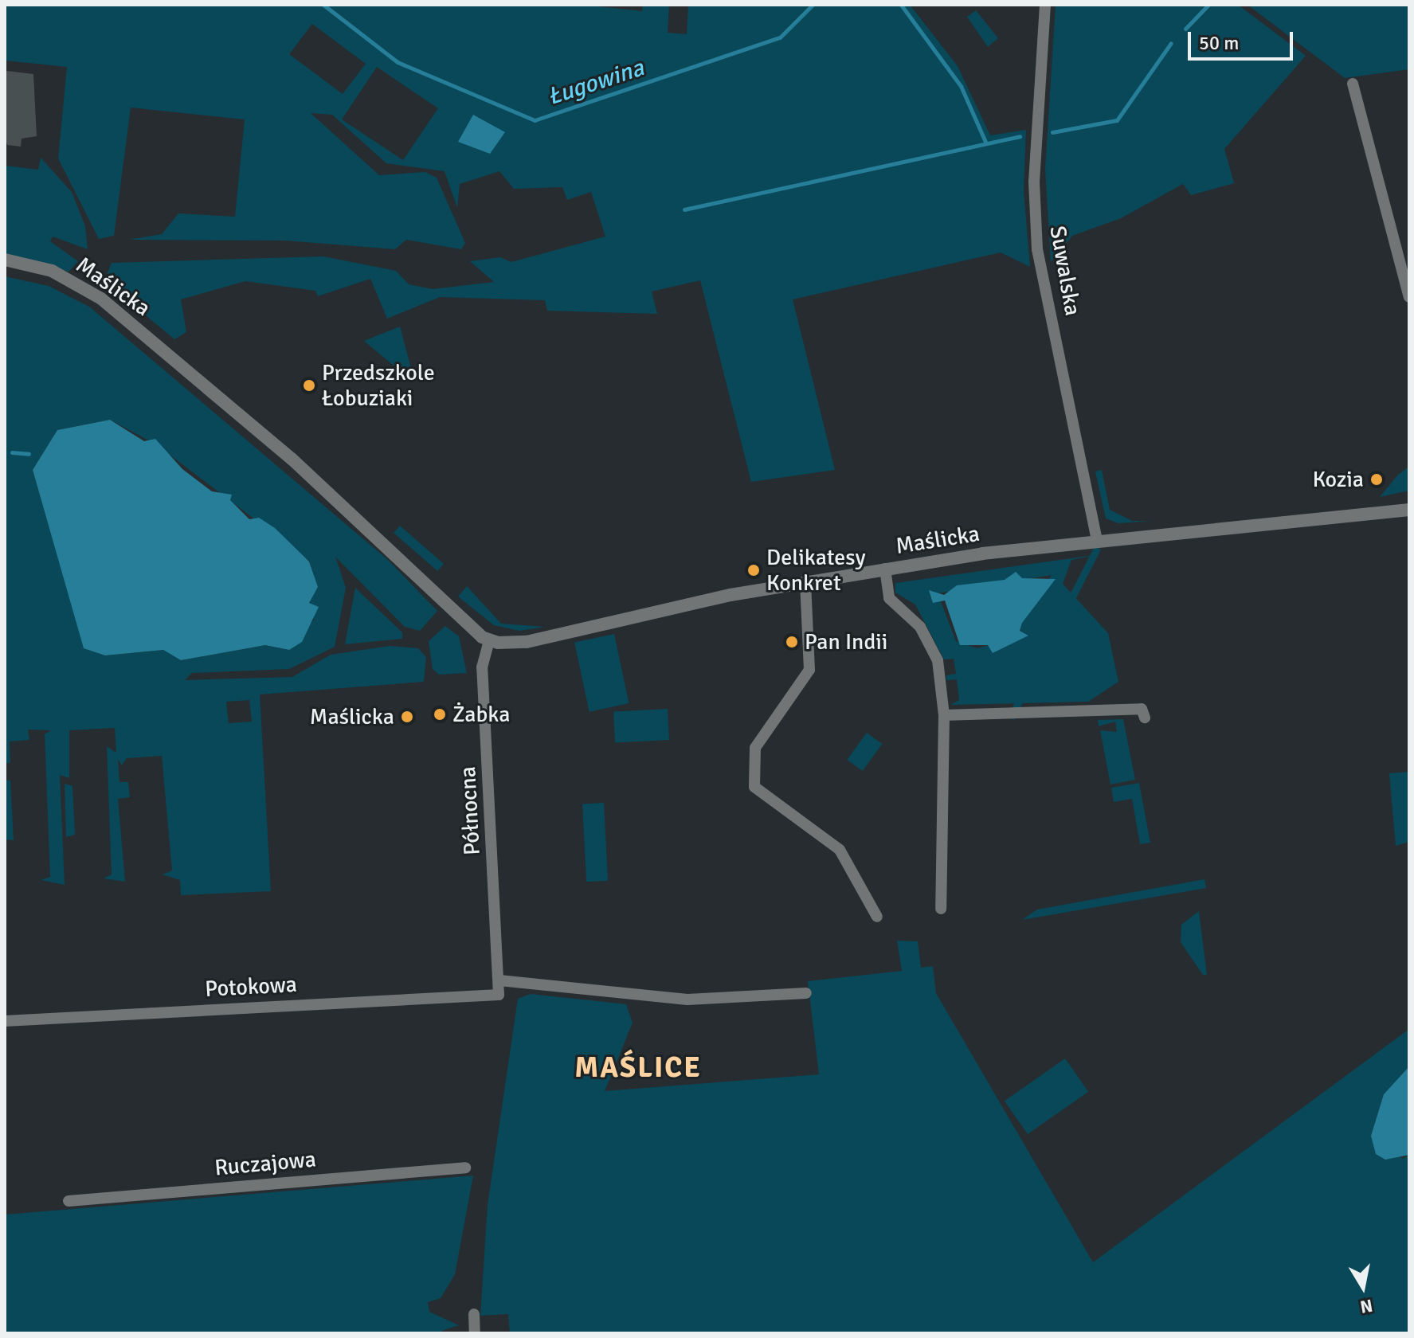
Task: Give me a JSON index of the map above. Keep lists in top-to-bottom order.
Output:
{
  "streets": {
    "street": [
      "Suwalska",
      "Maślicka",
      "Północna",
      "Potokowa",
      "Ruczajowa"
    ]
  },
  "crossings": [
    ["Suwalska", "Maślicka"],
    ["Maślicka", "Północna"],
    ["Północna", "Potokowa"]
  ],
  "districts": ["MAŚLICE"],
  "water": ["Ługowina"],
  "places": [
    "Przedszkole Łobuziaki",
    "Kozia",
    "Delikatesy Konkret",
    "Pan Indii",
    "Żabka",
    "Maślicka"
  ],
  "scale_bar": "50 m",
  "north": "bottom"
}
